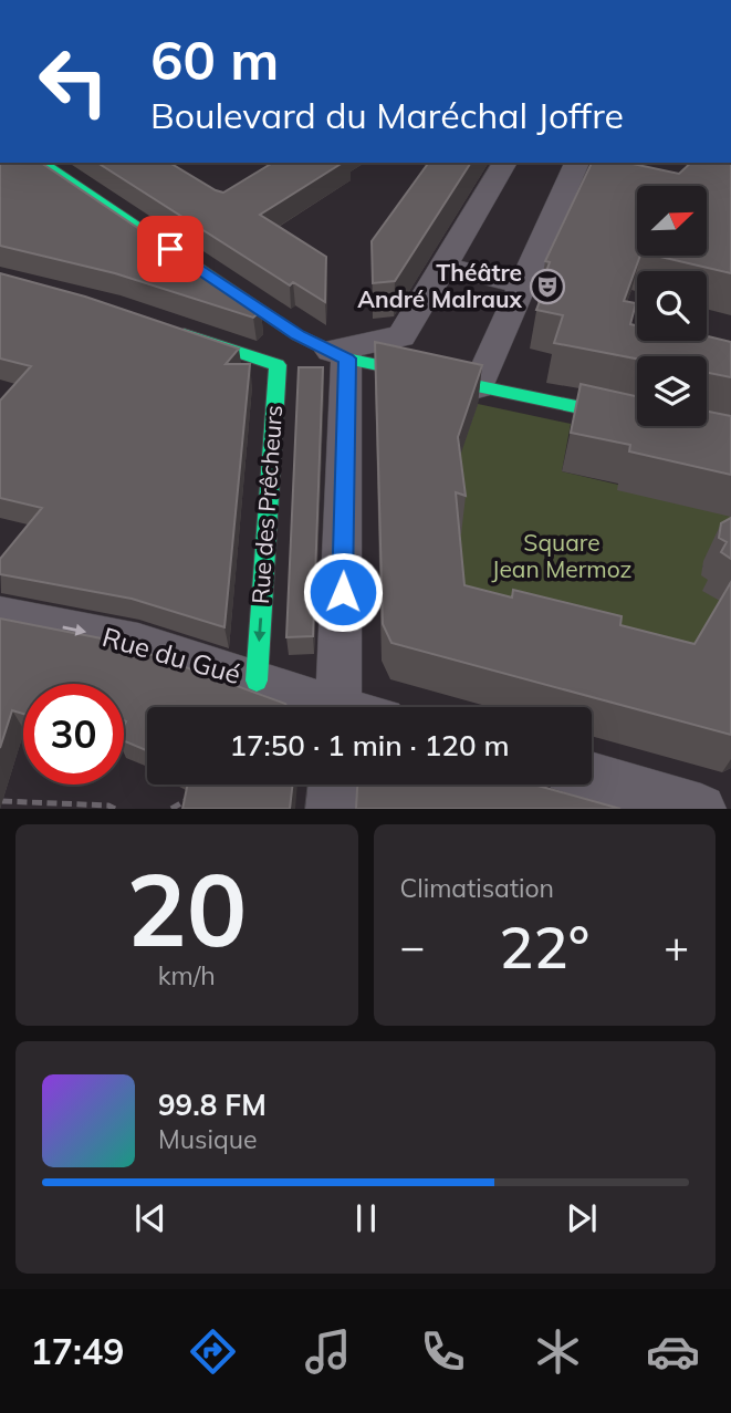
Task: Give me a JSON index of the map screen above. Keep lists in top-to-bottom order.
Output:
{
  "streets": {
    "street": ["Rue des Prêcheurs", "Rue du Gué"]
  },
  "crossings": [
    ["Rue des Prêcheurs", "Rue du Gué"]
  ],
  "parks": ["Square Jean Mermoz"],
  "places": {
    "theatre": ["Théâtre André Malraux"]
  },
  "north": "top right",
  "page": {
    "turn": ["60 m", "Boulevard du Maréchal Joffre"],
    "limit": "30",
    "trip": "17:50 · 1 min · 120 m",
    "tile": [
      ["20", "km/h"],
      "Climatisation"
    ],
    "heat": ["−", "22°", "+"],
    "song": ["99.8 FM", "Musique"],
    "tabs": "17:49"
  }
}
